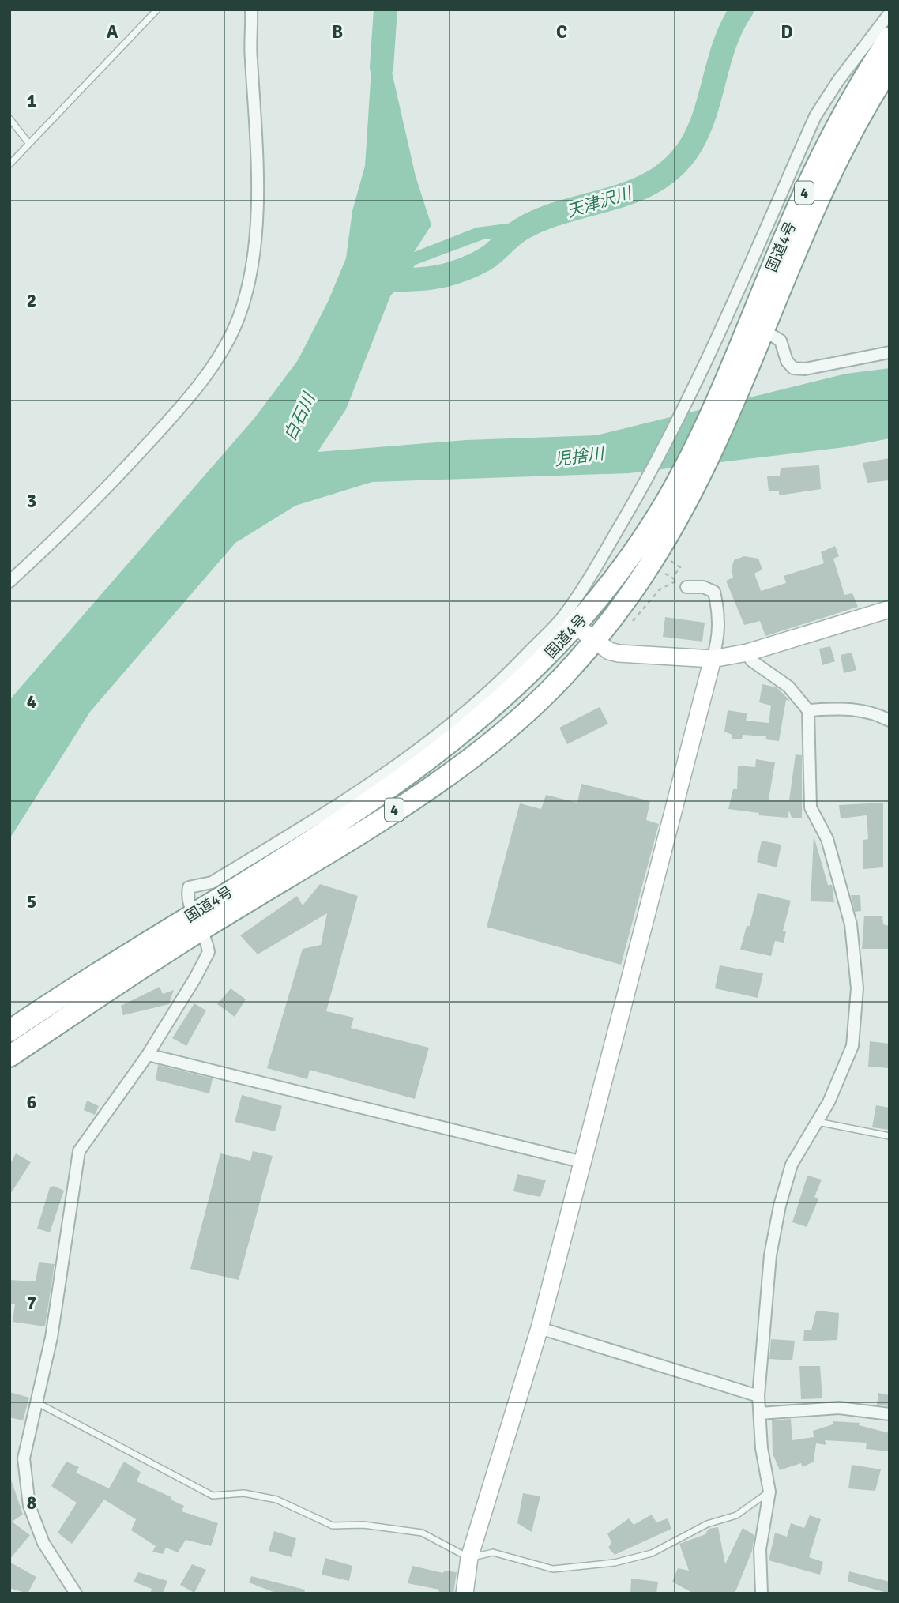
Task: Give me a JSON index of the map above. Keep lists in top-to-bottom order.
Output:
{
  "streets": {
    "highway": ["4", "国道4号"]
  },
  "water": ["天津沢川", "白石川", "児捨川"],
  "grid": {
    "columns": [
      "A",
      "B",
      "C",
      "D"
    ],
    "rows": [
      "1",
      "2",
      "3",
      "4",
      "5",
      "6",
      "7",
      "8"
    ]
  }
}
